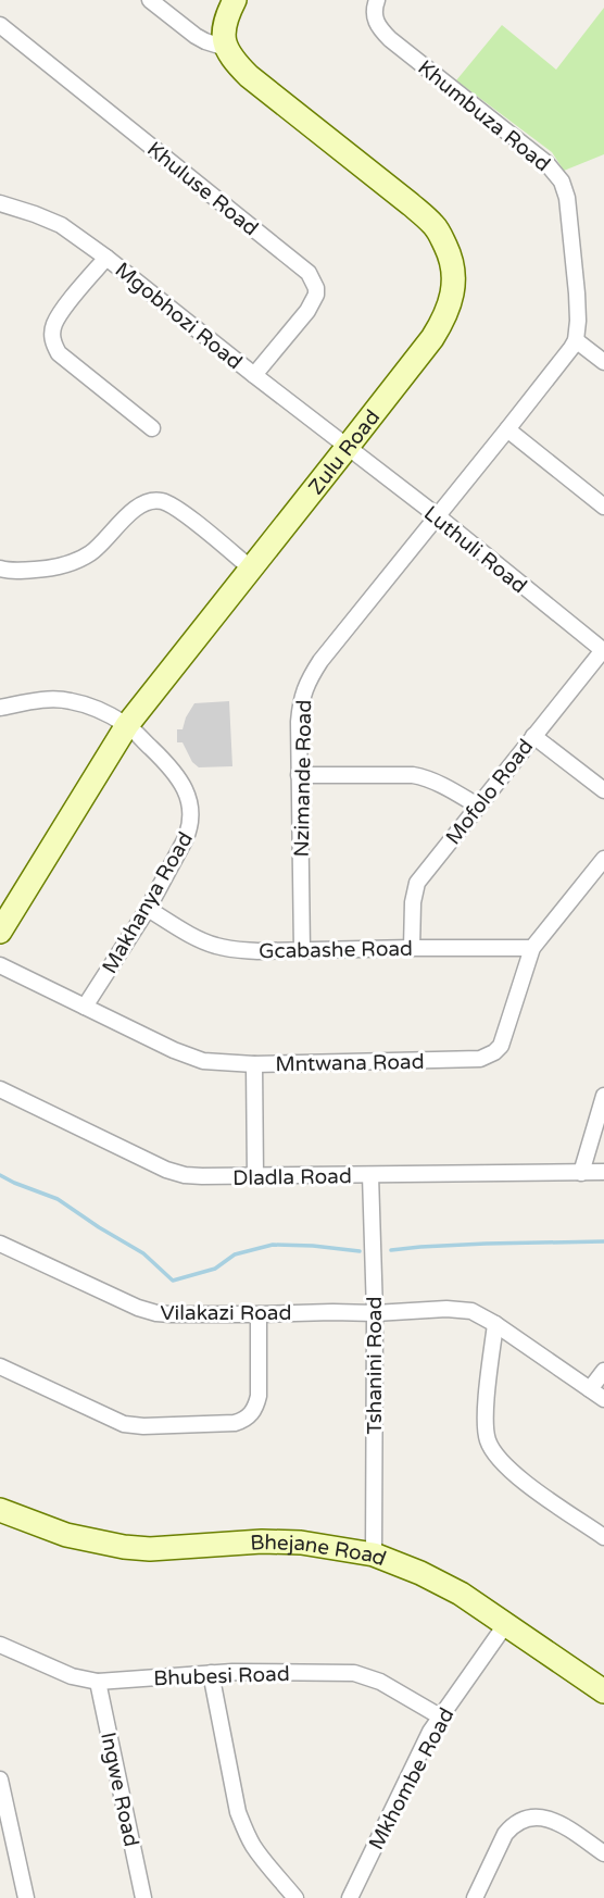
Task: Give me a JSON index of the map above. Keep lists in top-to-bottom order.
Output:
{
  "streets": {
    "street": [
      "Khumbuza Road",
      "Khuluse Road",
      "Mgobhozi Road",
      "Zulu Road",
      "Luthuli Road",
      "Nzimande Road",
      "Mofolo Road",
      "Makhanya Road",
      "Gcabashe Road",
      "Mntwana Road",
      "Dladla Road",
      "Vilakazi Road",
      "Tshanini Road",
      "Bhejane Road",
      "Bhubesi Road",
      "Mkhombe Road",
      "Ingwe Road"
    ]
  },
  "crossings": [
    ["Khuluse Road", "Mgobhozi Road"],
    ["Mgobhozi Road", "Zulu Road"],
    ["Mgobhozi Road", "Luthuli Road"],
    ["Zulu Road", "Luthuli Road"],
    ["Zulu Road", "Makhanya Road"],
    ["Luthuli Road", "Nzimande Road"],
    ["Luthuli Road", "Mofolo Road"],
    ["Nzimande Road", "Gcabashe Road"],
    ["Mofolo Road", "Gcabashe Road"],
    ["Makhanya Road", "Gcabashe Road"],
    ["Makhanya Road", "Mntwana Road"],
    ["Gcabashe Road", "Mntwana Road"],
    ["Dladla Road", "Tshanini Road"],
    ["Vilakazi Road", "Tshanini Road"],
    ["Tshanini Road", "Bhejane Road"],
    ["Bhejane Road", "Mkhombe Road"],
    ["Bhubesi Road", "Mkhombe Road"],
    ["Bhubesi Road", "Ingwe Road"]
  ]
}
